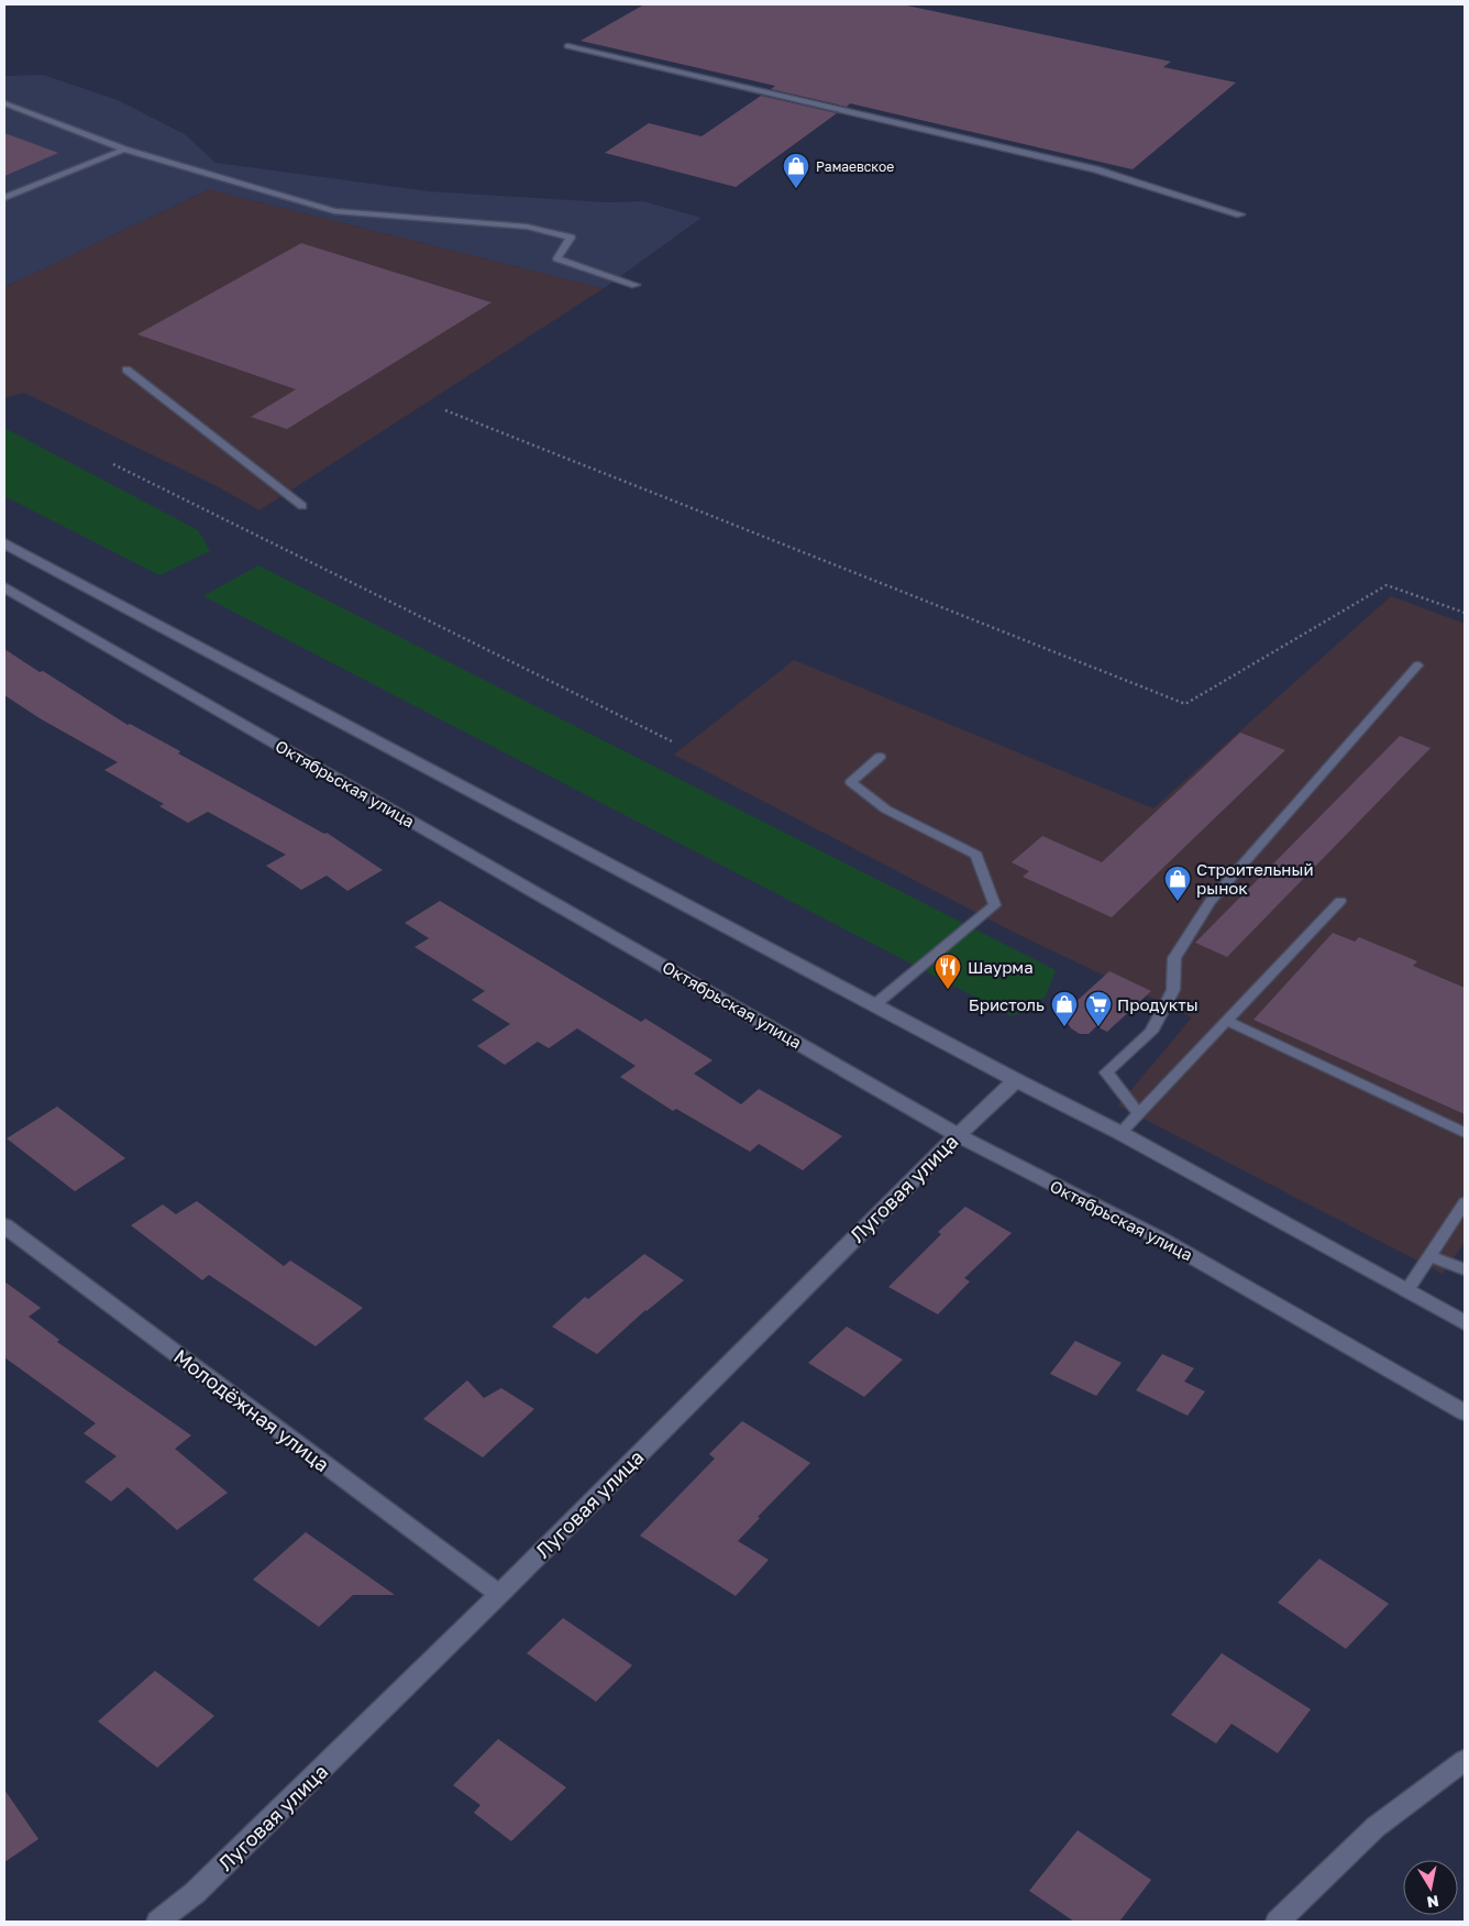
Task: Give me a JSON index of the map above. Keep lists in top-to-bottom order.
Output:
{
  "streets": {
    "street": ["Октябрьская улица", "Луговая улица", "Молодёжная улица"]
  },
  "crossings": [
    ["Октябрьская улица", "Луговая улица"],
    ["Луговая улица", "Молодёжная улица"]
  ],
  "places": {
    "shop": ["Рамаевское", "Строительный рынок", "Бристоль"],
    "restaurant": ["Шаурма"],
    "supermarket": ["Продукты"]
  },
  "north": "bottom"
}
